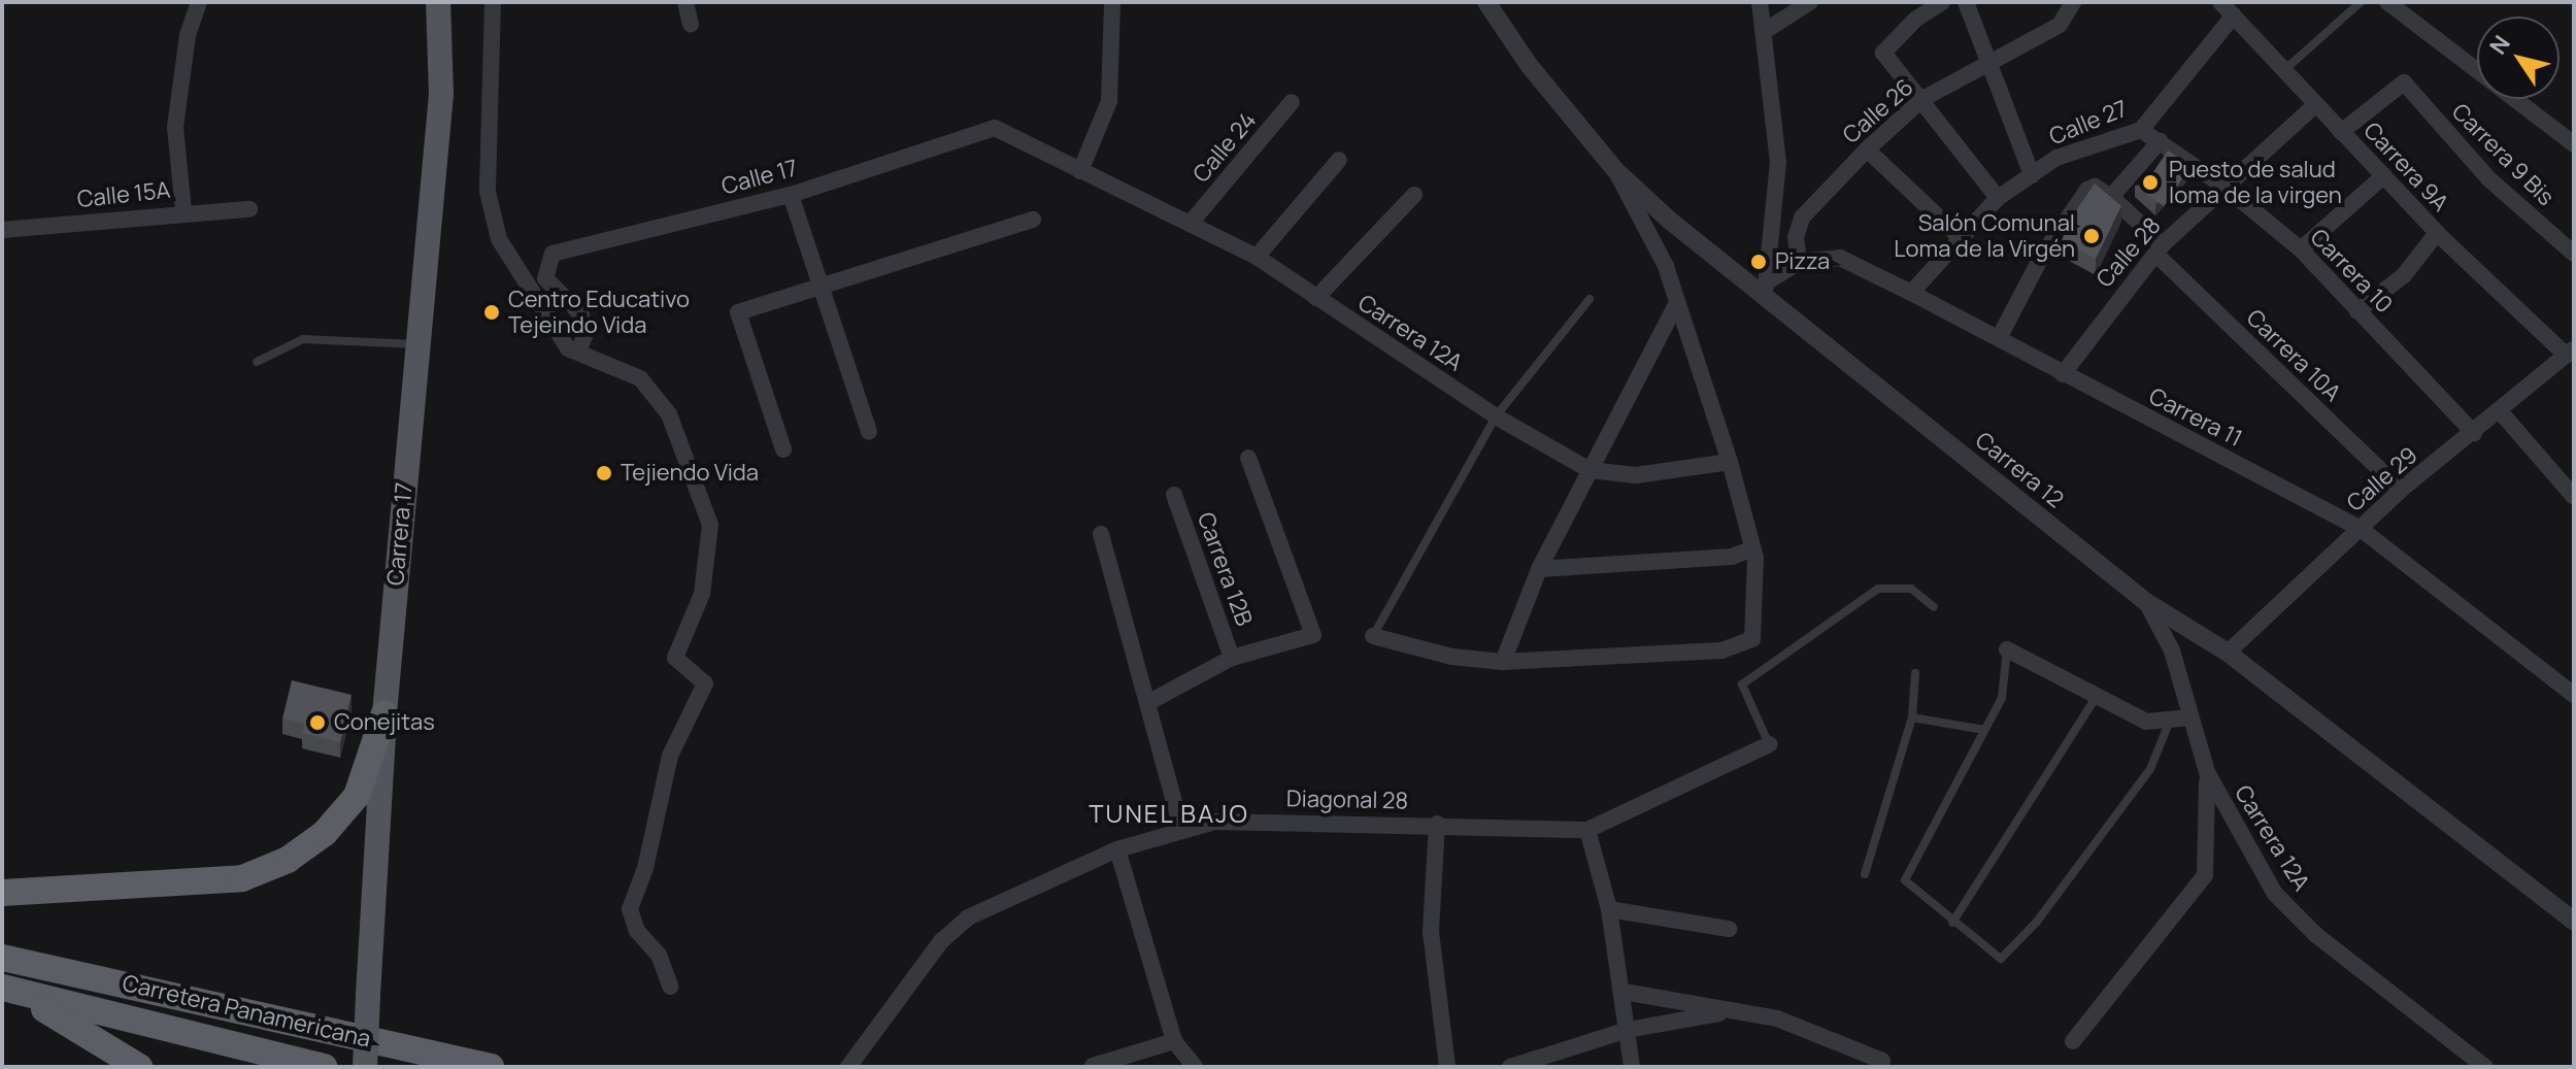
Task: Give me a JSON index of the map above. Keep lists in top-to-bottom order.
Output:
{
  "streets": {
    "highway": ["Carretera Panamericana"],
    "main road": ["Carrera 17"],
    "street": [
      "Calle 26",
      "Calle 27",
      "Calle 24",
      "Carrera 9 Bis",
      "Carrera 9A",
      "Calle 17",
      "Calle 15A",
      "Calle 28",
      "Carrera 10",
      "Carrera 12A",
      "Carrera 10A",
      "Carrera 11",
      "Carrera 12",
      "Calle 29",
      "Carrera 12B",
      "Diagonal 28"
    ]
  },
  "crossings": [
    ["Calle 26", "Carrera 11"],
    ["Calle 27", "Carrera 9A"],
    ["Calle 27", "Carrera 10"],
    ["Calle 27", "Carrera 11"],
    ["Calle 24", "Carrera 12A"],
    ["Carrera 9 Bis", "Carrera 9A"],
    ["Carrera 9A", "Calle 28"],
    ["Carrera 9A", "Calle 29"],
    ["Calle 17", "Carrera 12A"],
    ["Calle 28", "Carrera 10"],
    ["Calle 28", "Carrera 10A"],
    ["Calle 28", "Carrera 11"],
    ["Carrera 10", "Calle 29"],
    ["Carrera 12A", "Carrera 12"],
    ["Carrera 10A", "Calle 29"],
    ["Carrera 11", "Carrera 12"],
    ["Carrera 11", "Calle 29"],
    ["Carrera 12", "Calle 29"]
  ],
  "districts": ["TUNEL BAJO"],
  "places": [
    "Puesto de salud loma de la virgen",
    "Salón Comunal Loma de la Virgén",
    "Pizza",
    "Centro Educativo Tejeindo Vida",
    "Tejiendo Vida",
    "Conejitas"
  ],
  "north": "top left"
}
